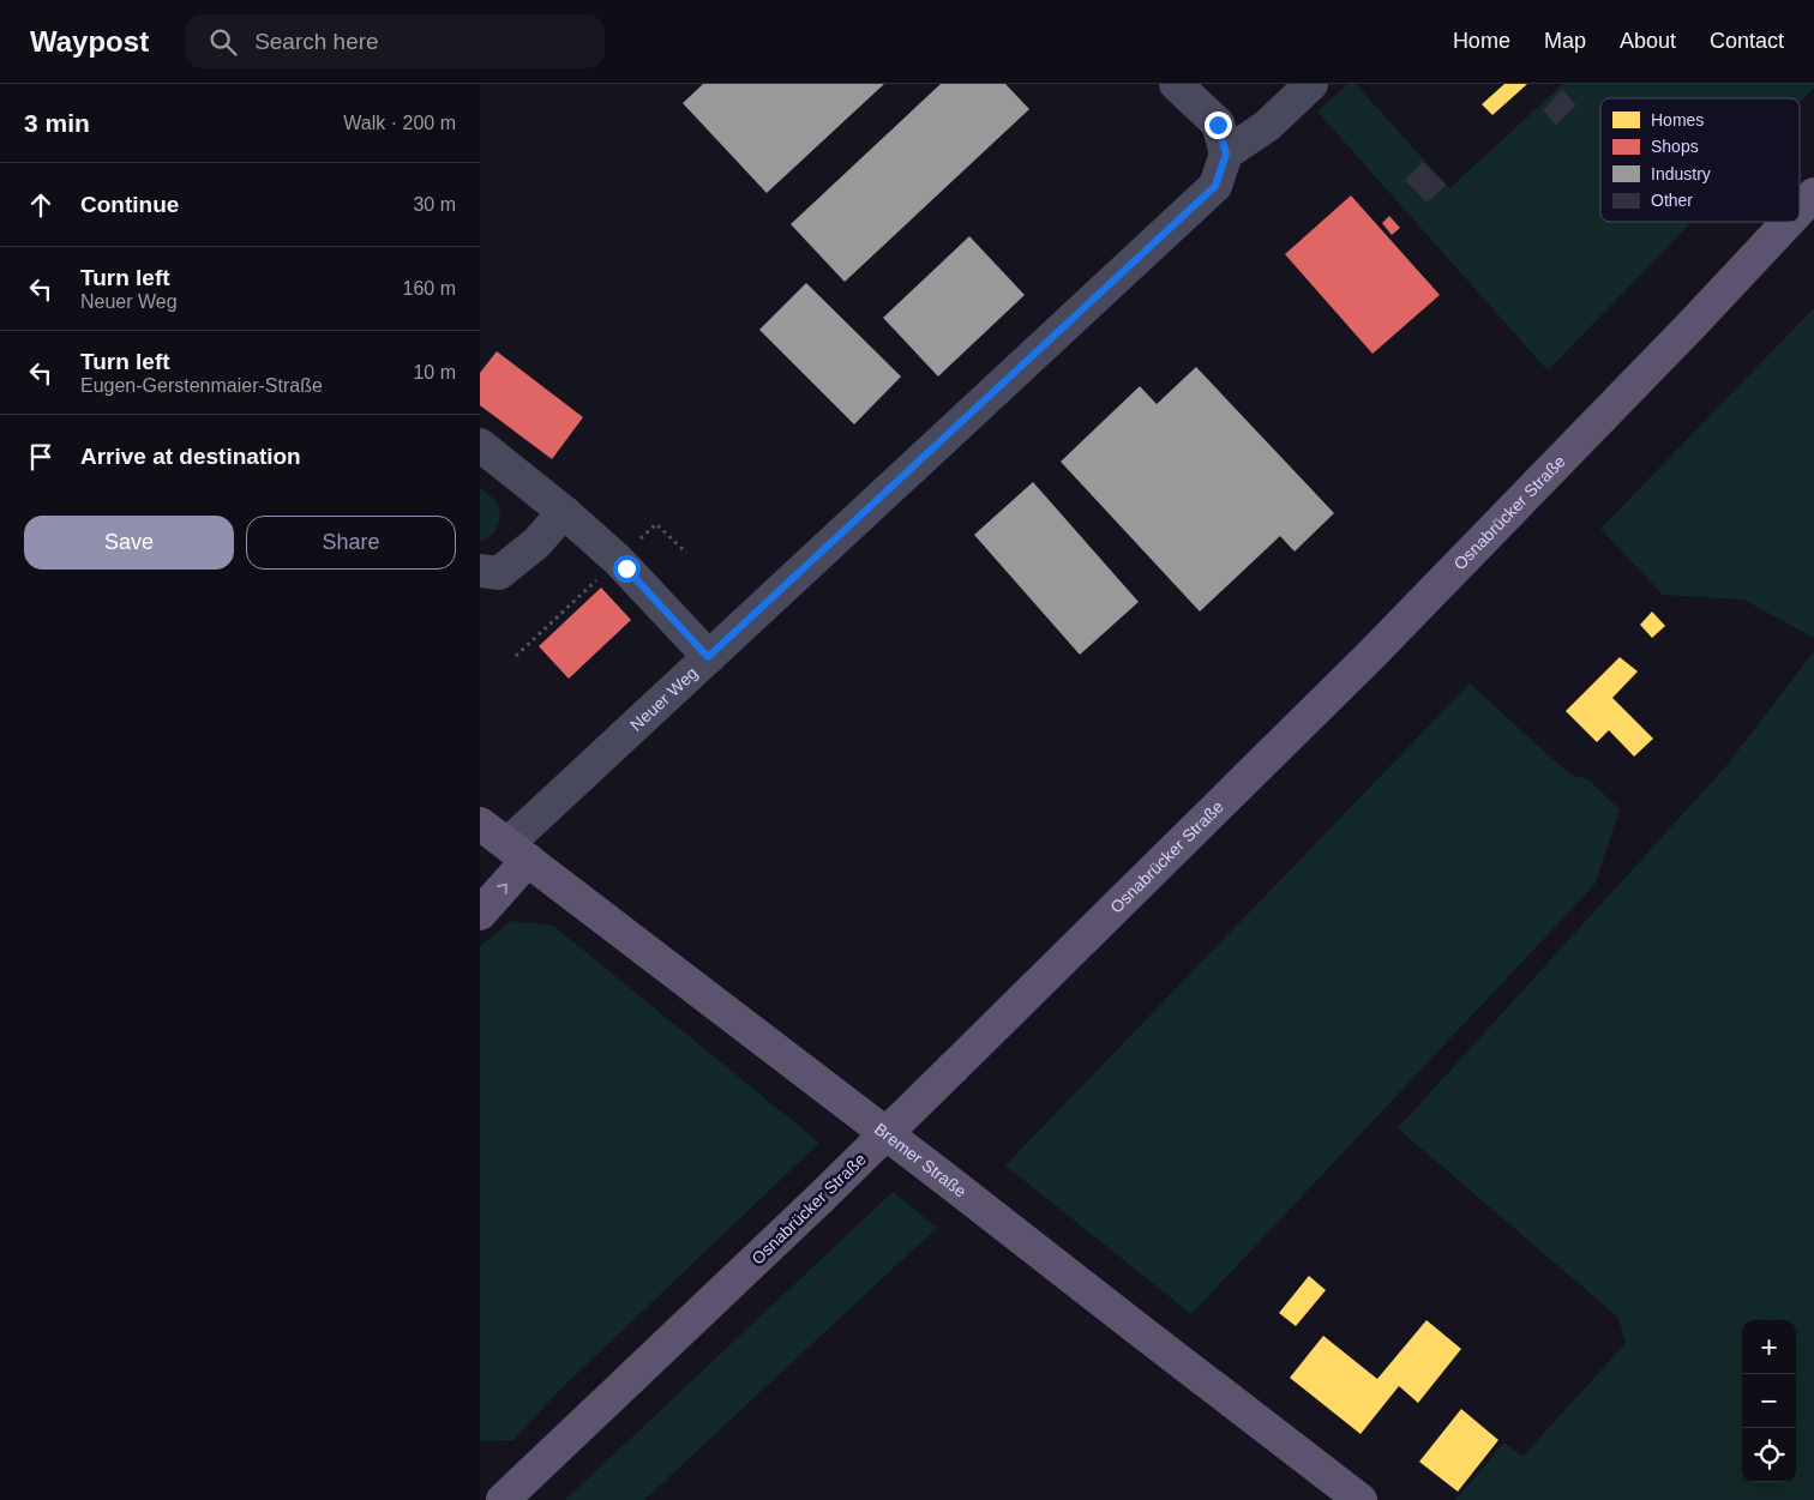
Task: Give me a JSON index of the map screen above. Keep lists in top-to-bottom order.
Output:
{
  "streets": {
    "main road": ["Osnabrücker Straße", "Bremer Straße"],
    "street": ["Neuer Weg"]
  },
  "crossings": [
    ["Neuer Weg", "Bremer Straße"]
  ],
  "legend": [
    "Homes",
    "Shops",
    "Industry",
    "Other"
  ],
  "page": {
    "header": "Waypost",
    "search": "Search here",
    "nav": [
      "Home",
      "Map",
      "About",
      "Contact"
    ],
    "heading": ["3 min", "Walk · 200 m"],
    "list": [
      ["Continue", "30 m"],
      ["Turn left", "Neuer Weg", "160 m"],
      ["Turn left", "Eugen-Gerstenmaier-Straße", "10 m"],
      "Arrive at destination"
    ],
    "buttons": ["Save", "Share"],
    "map_buttons": ["+", "−"]
  }
}
